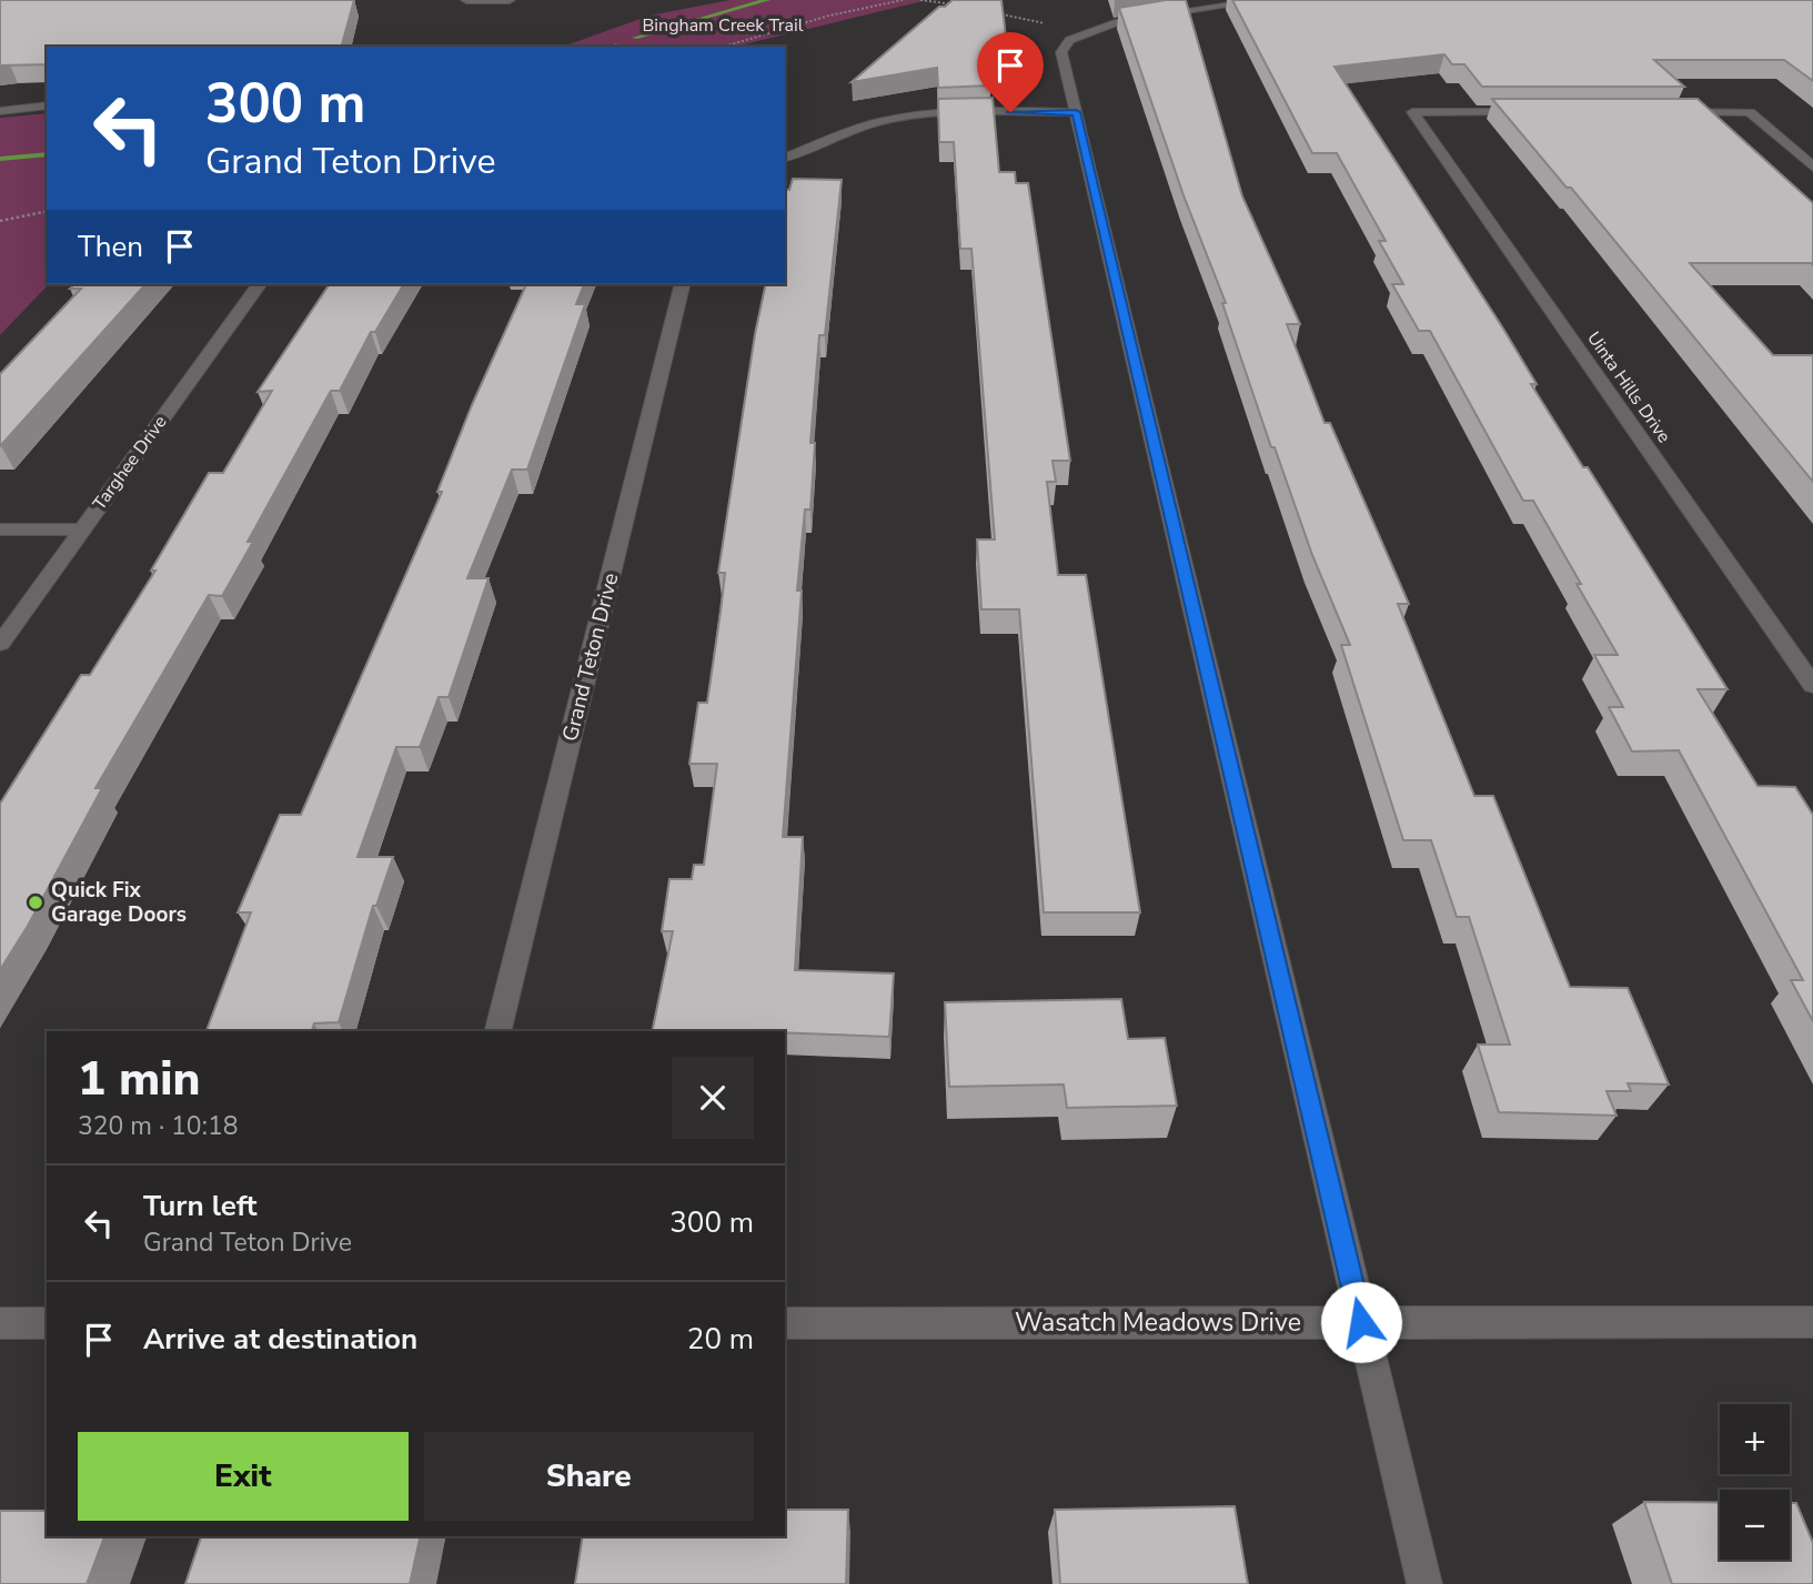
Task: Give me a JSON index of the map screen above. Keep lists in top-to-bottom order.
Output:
{
  "streets": {
    "street": [
      "Uinta Hills Drive",
      "Targhee Drive",
      "Grand Teton Drive",
      "Wasatch Meadows Drive"
    ]
  },
  "parks": ["Bingham Creek Trail"],
  "places": ["Quick Fix Garage Doors"],
  "page": {
    "turn": ["300 m", "Grand Teton Drive"],
    "then": "Then",
    "heading": ["1 min", "320 m · 10:18"],
    "list": [
      {
        "name": "Turn left",
        "note": "Grand Teton Drive",
        "value": "300 m"
      },
      {
        "name": "Arrive at destination",
        "value": "20 m"
      }
    ],
    "map_buttons": ["+", "−"],
    "buttons": ["Exit", "Share"]
  }
}
